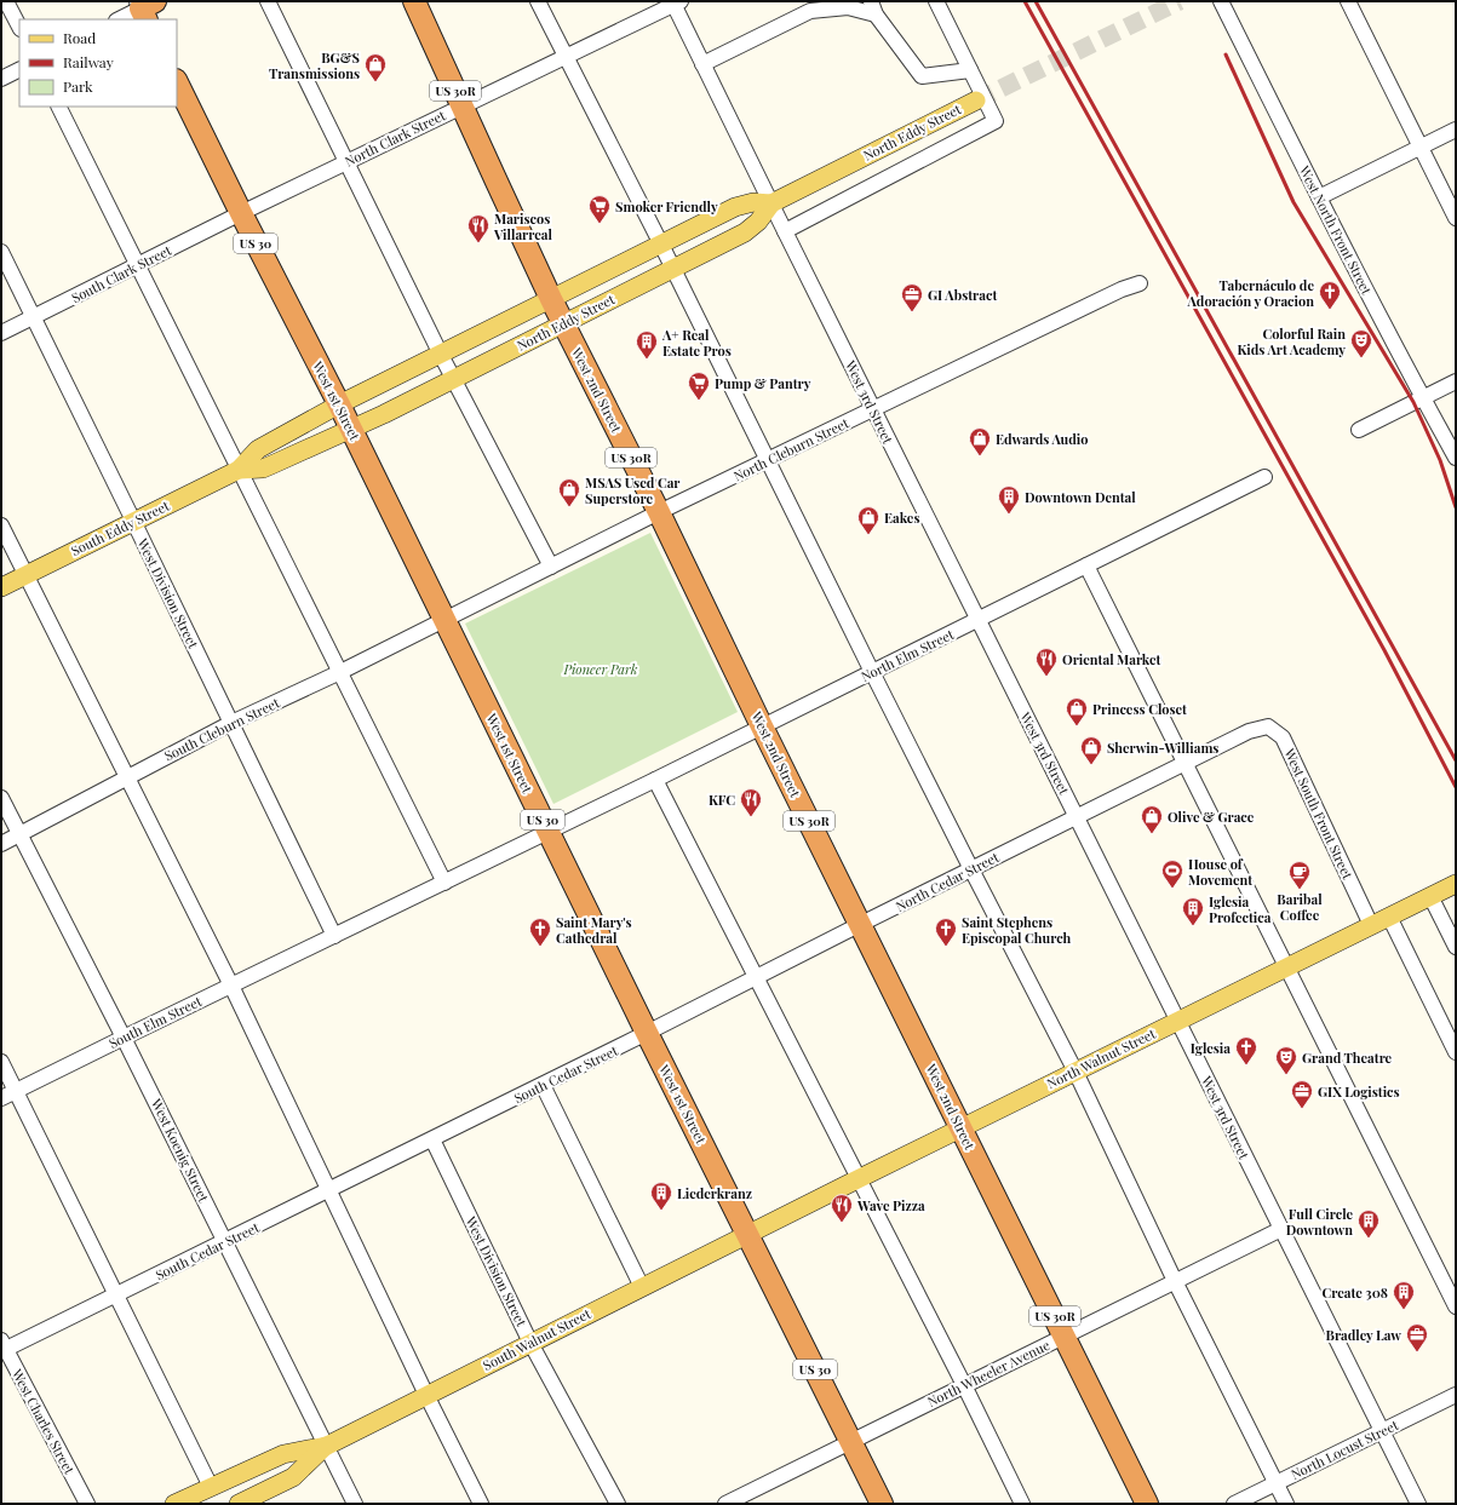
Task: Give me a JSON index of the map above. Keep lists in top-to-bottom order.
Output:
{
  "streets": {
    "highway": [
      "US 30R",
      "US 30",
      "West 2nd Street",
      "West 1st Street"
    ],
    "main road": [
      "North Eddy Street",
      "South Eddy Street",
      "North Walnut Street",
      "South Walnut Street"
    ],
    "street": [
      "North Clark Street",
      "West North Front Street",
      "South Clark Street",
      "West 3rd Street",
      "North Cleburn Street",
      "West Division Street",
      "North Elm Street",
      "South Cleburn Street",
      "West South Front Street",
      "North Cedar Street",
      "South Elm Street",
      "South Cedar Street",
      "West Koenig Street",
      "North Wheeler Avenue",
      "West Charles Street",
      "North Locust Street"
    ]
  },
  "crossings": [
    ["North Eddy Street", "West 2nd Street"],
    ["North Eddy Street", "West 1st Street"],
    ["North Eddy Street", "West 3rd Street"],
    ["North Eddy Street", "South Eddy Street"],
    ["North Clark Street", "South Clark Street"],
    ["North Clark Street", "West 2nd Street"],
    ["North Clark Street", "West 1st Street"],
    ["North Clark Street", "West 3rd Street"],
    ["South Clark Street", "West 1st Street"],
    ["South Clark Street", "West Division Street"],
    ["West 2nd Street", "North Cleburn Street"],
    ["West 2nd Street", "North Elm Street"],
    ["West 2nd Street", "North Cedar Street"],
    ["West 2nd Street", "North Walnut Street"],
    ["West 2nd Street", "North Wheeler Avenue"],
    ["West 1st Street", "North Cleburn Street"],
    ["West 1st Street", "South Eddy Street"],
    ["West 1st Street", "North Elm Street"],
    ["West 1st Street", "South Cleburn Street"],
    ["West 1st Street", "North Cedar Street"],
    ["West 1st Street", "North Walnut Street"],
    ["West 1st Street", "South Cedar Street"],
    ["West 1st Street", "South Walnut Street"],
    ["West 1st Street", "North Wheeler Avenue"],
    ["West 3rd Street", "North Cleburn Street"],
    ["West 3rd Street", "North Elm Street"],
    ["West 3rd Street", "North Cedar Street"],
    ["West 3rd Street", "North Walnut Street"],
    ["West 3rd Street", "North Wheeler Avenue"],
    ["West 3rd Street", "North Locust Street"],
    ["North Cleburn Street", "South Cleburn Street"],
    ["South Eddy Street", "West Division Street"],
    ["West Division Street", "South Cleburn Street"],
    ["West Division Street", "South Elm Street"],
    ["West Division Street", "South Cedar Street"],
    ["West Division Street", "South Walnut Street"],
    ["South Cleburn Street", "West Koenig Street"],
    ["West South Front Street", "North Cedar Street"],
    ["West South Front Street", "North Walnut Street"],
    ["North Cedar Street", "South Cedar Street"],
    ["South Elm Street", "West Koenig Street"],
    ["North Walnut Street", "South Walnut Street"],
    ["South Cedar Street", "West Koenig Street"],
    ["South Cedar Street", "West Charles Street"],
    ["West Koenig Street", "South Walnut Street"]
  ],
  "parks": ["Pioneer Park"],
  "places": {
    "shop": [
      "BG&S Transmissions",
      "Edwards Audio",
      "MSAS Used Car Superstore",
      "Eakes",
      "Princess Closet",
      "Sherwin-Williams",
      "Olive & Grace"
    ],
    "supermarket": ["Smoker Friendly", "Pump & Pantry"],
    "restaurant": [
      "Mariscos Villarreal",
      "Oriental Market",
      "KFC",
      "Wave Pizza"
    ],
    "church": [
      "Tabernáculo de Adoración y Oracion",
      "Saint Mary's Cathedral",
      "Saint Stephens Episcopal Church",
      "Iglesia"
    ],
    "office": ["GI Abstract", "GIX Logistics", "Bradley Law"],
    "theatre": ["Colorful Rain Kids Art Academy", "Grand Theatre"],
    "building": [
      "A+ Real Estate Pros",
      "Downtown Dental",
      "Iglesia Profectica",
      "Liederkranz",
      "Full Circle Downtown",
      "Create 308"
    ],
    "sports": ["House of Movement"],
    "cafe": ["Baribal Coffee"]
  },
  "legend": ["Road", "Railway", "Park"]
}
